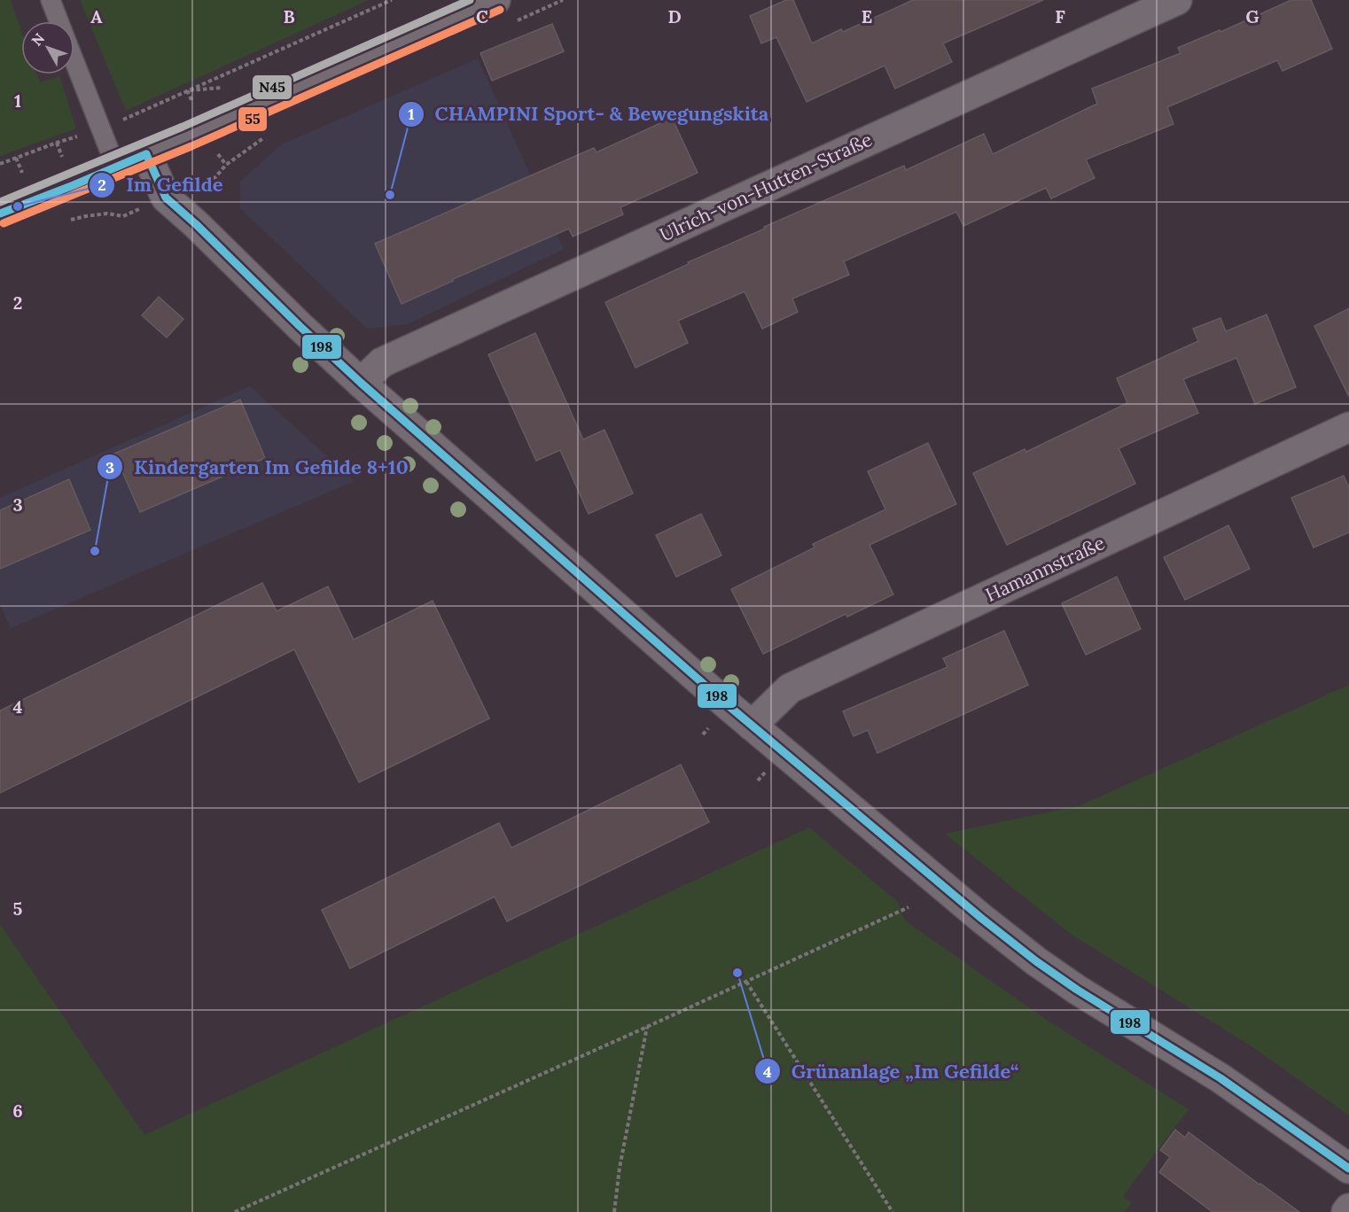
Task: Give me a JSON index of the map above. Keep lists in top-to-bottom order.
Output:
{
  "streets": {
    "street": ["Ulrich-von-Hutten-Straße", "Hamannstraße"]
  },
  "places": [
    "CHAMPINI Sport- & Bewegungskita",
    "Im Gefilde",
    "Kindergarten Im Gefilde 8+10",
    "Grünanlage „Im Gefilde“"
  ],
  "lines": ["transit line N45", "transit line 55", "transit line 198"],
  "north": "top left",
  "grid": {
    "columns": [
      "A",
      "B",
      "C",
      "D",
      "E",
      "F",
      "G"
    ],
    "rows": [
      "1",
      "2",
      "3",
      "4",
      "5",
      "6"
    ]
  }
}
